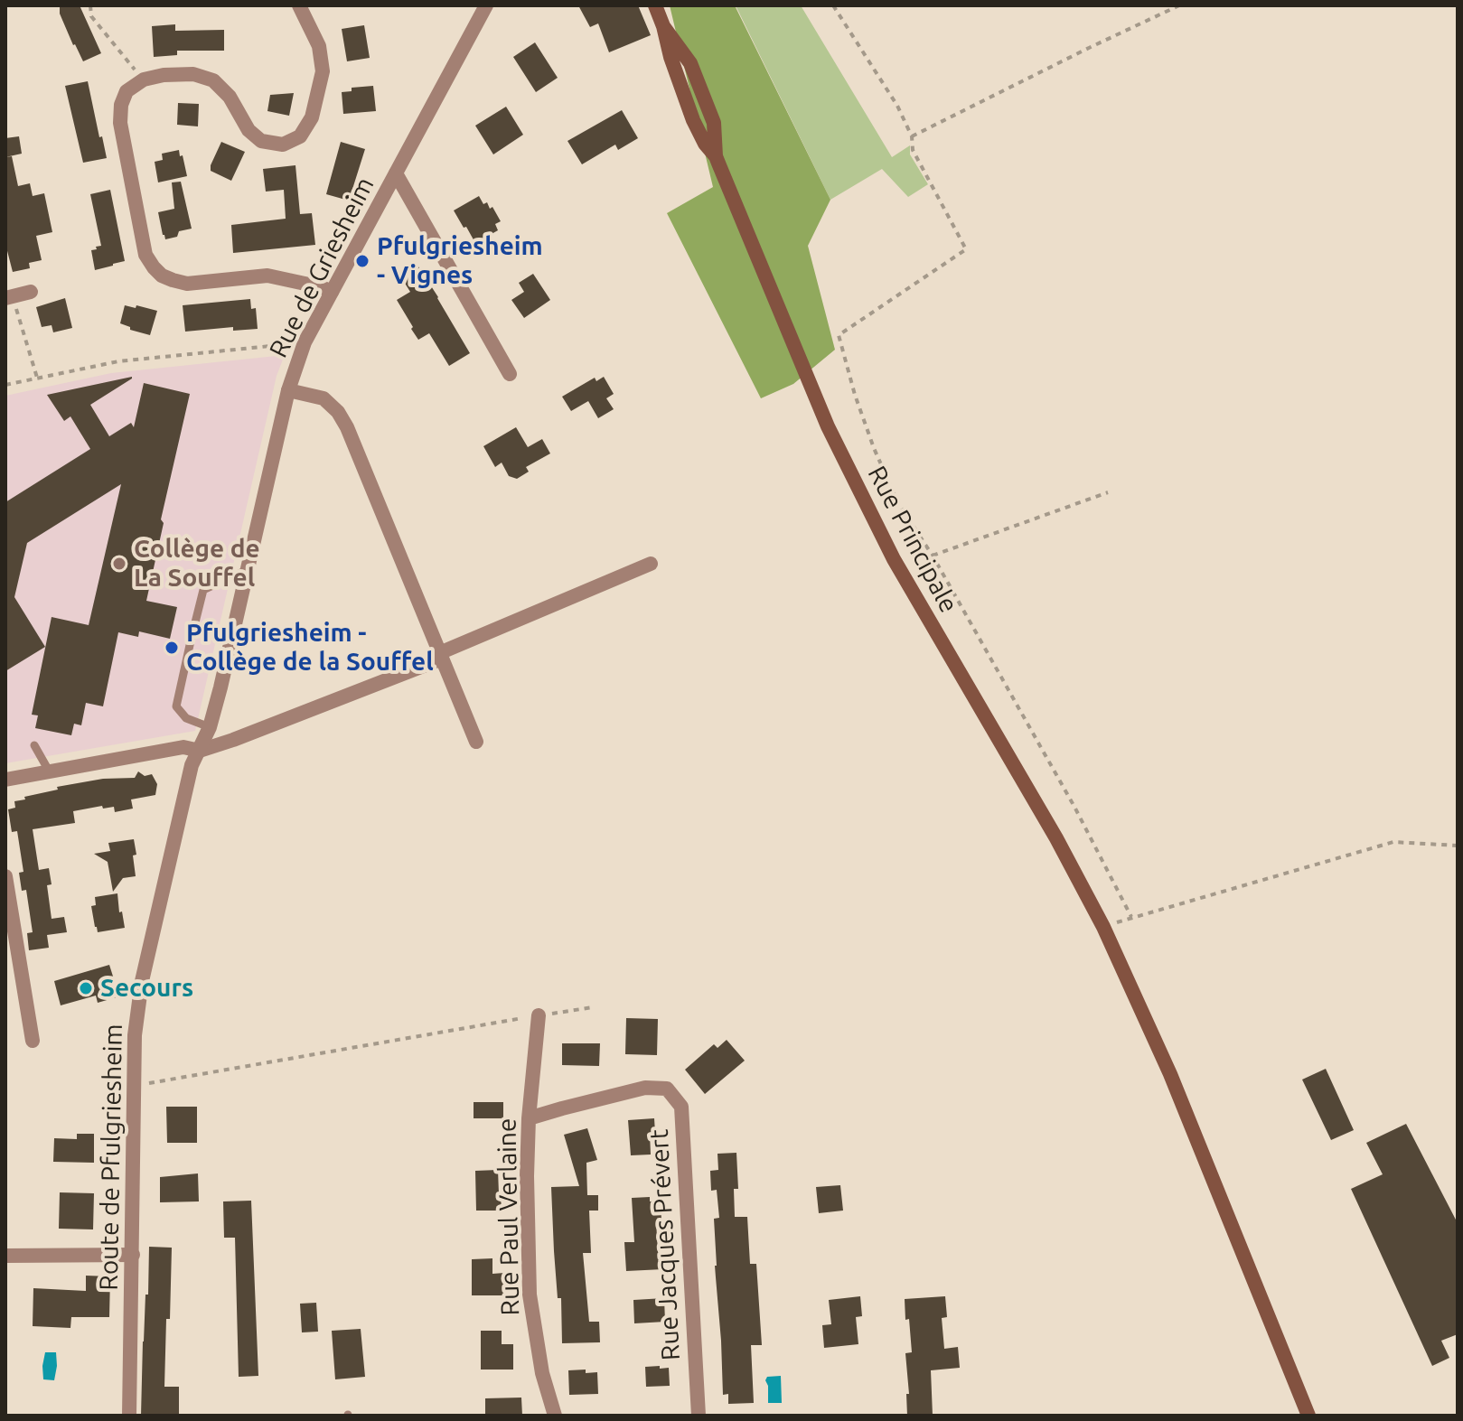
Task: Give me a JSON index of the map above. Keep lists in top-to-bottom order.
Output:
{
  "streets": {
    "main road": ["Rue Principale"],
    "street": [
      "Rue de Griesheim",
      "Route de Pfulgriesheim",
      "Rue Paul Verlaine",
      "Rue Jacques Prévert"
    ]
  },
  "crossings": [
    ["Rue de Griesheim", "Route de Pfulgriesheim"],
    ["Rue Paul Verlaine", "Rue Jacques Prévert"]
  ],
  "places": [
    "Pfulgriesheim - Vignes",
    "Collège de La Souffel",
    "Pfulgriesheim - Collège de la Souffel",
    "Secours"
  ]
}
